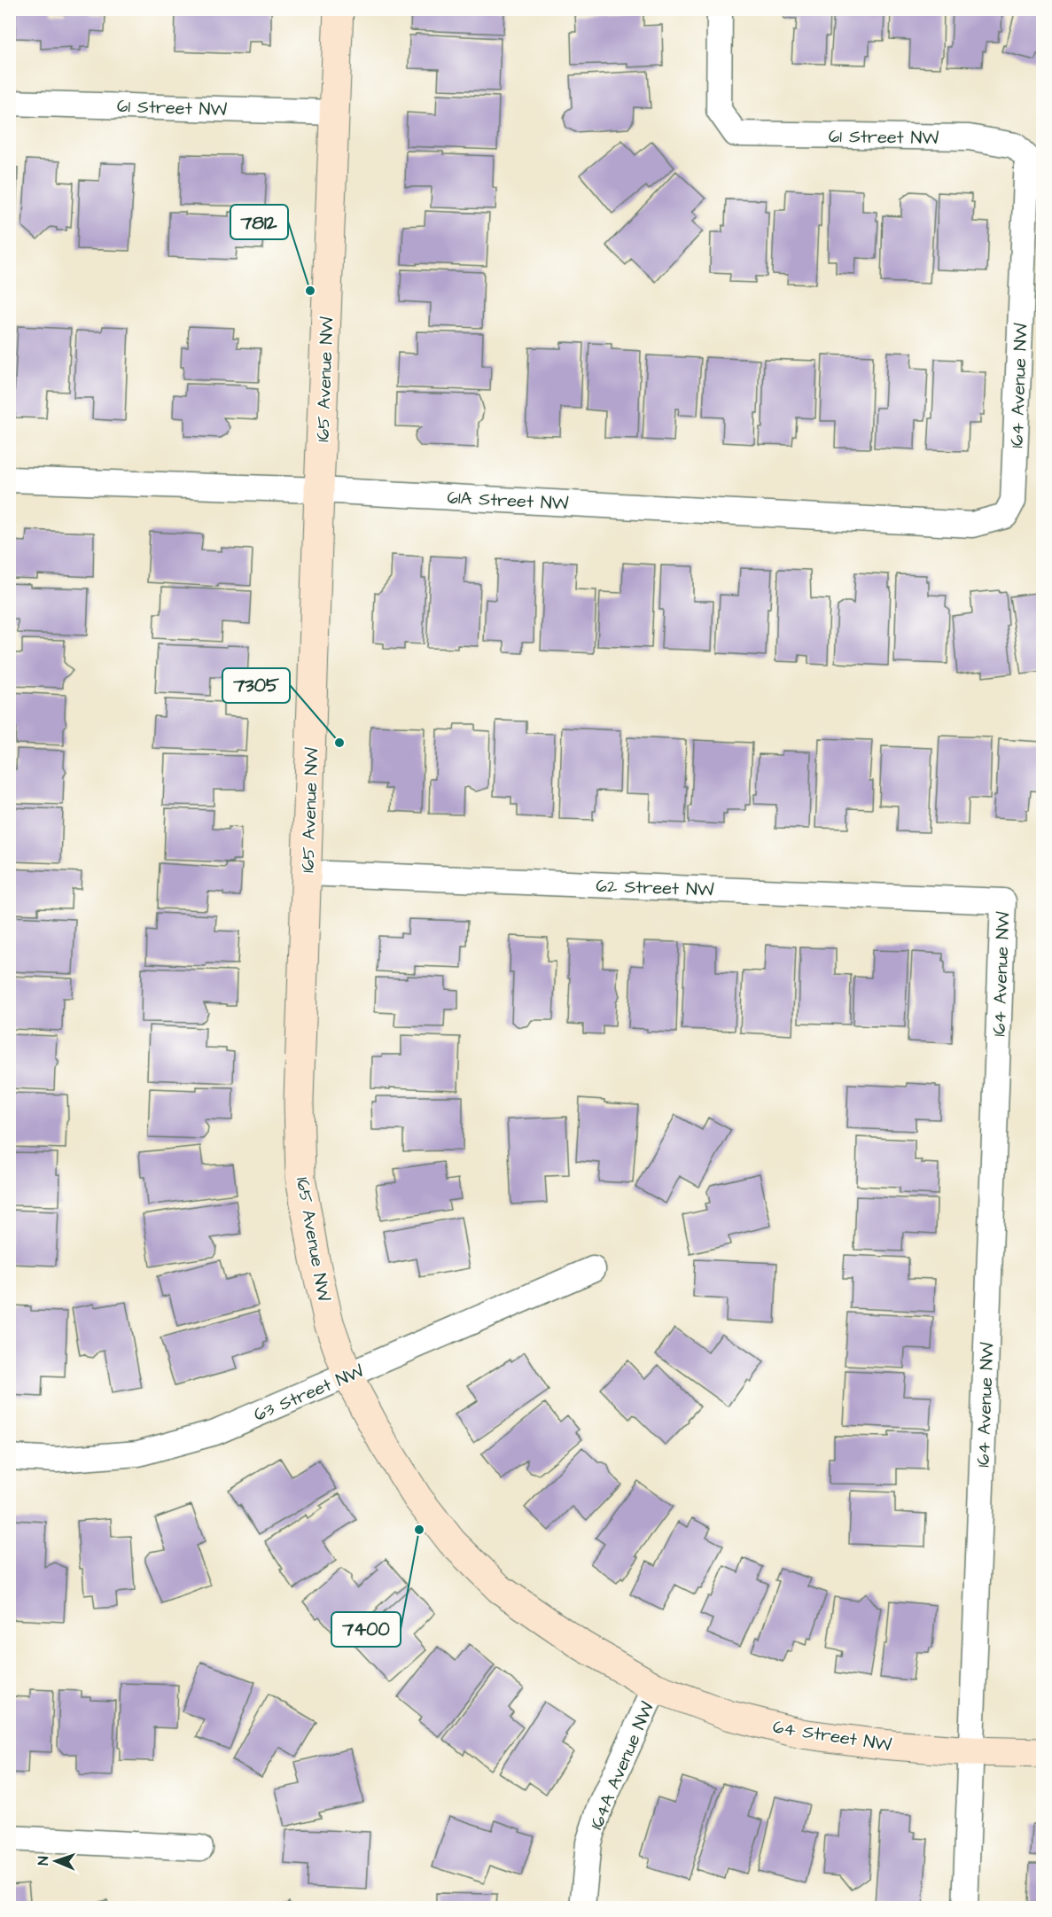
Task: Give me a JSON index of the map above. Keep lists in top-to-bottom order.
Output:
{
  "streets": {
    "street": [
      "61 Street NW",
      "165 Avenue NW",
      "164 Avenue NW",
      "61A Street NW",
      "62 Street NW",
      "63 Street NW",
      "64 Street NW",
      "164A Avenue NW"
    ]
  },
  "crossings": [
    ["61 Street NW", "165 Avenue NW"],
    ["61 Street NW", "164 Avenue NW"],
    ["165 Avenue NW", "61A Street NW"],
    ["165 Avenue NW", "62 Street NW"],
    ["165 Avenue NW", "63 Street NW"],
    ["165 Avenue NW", "64 Street NW"],
    ["164 Avenue NW", "61A Street NW"],
    ["164 Avenue NW", "62 Street NW"],
    ["164 Avenue NW", "64 Street NW"],
    ["64 Street NW", "164A Avenue NW"]
  ],
  "places": ["7812", "7305", "7400"],
  "north": "left"
}
